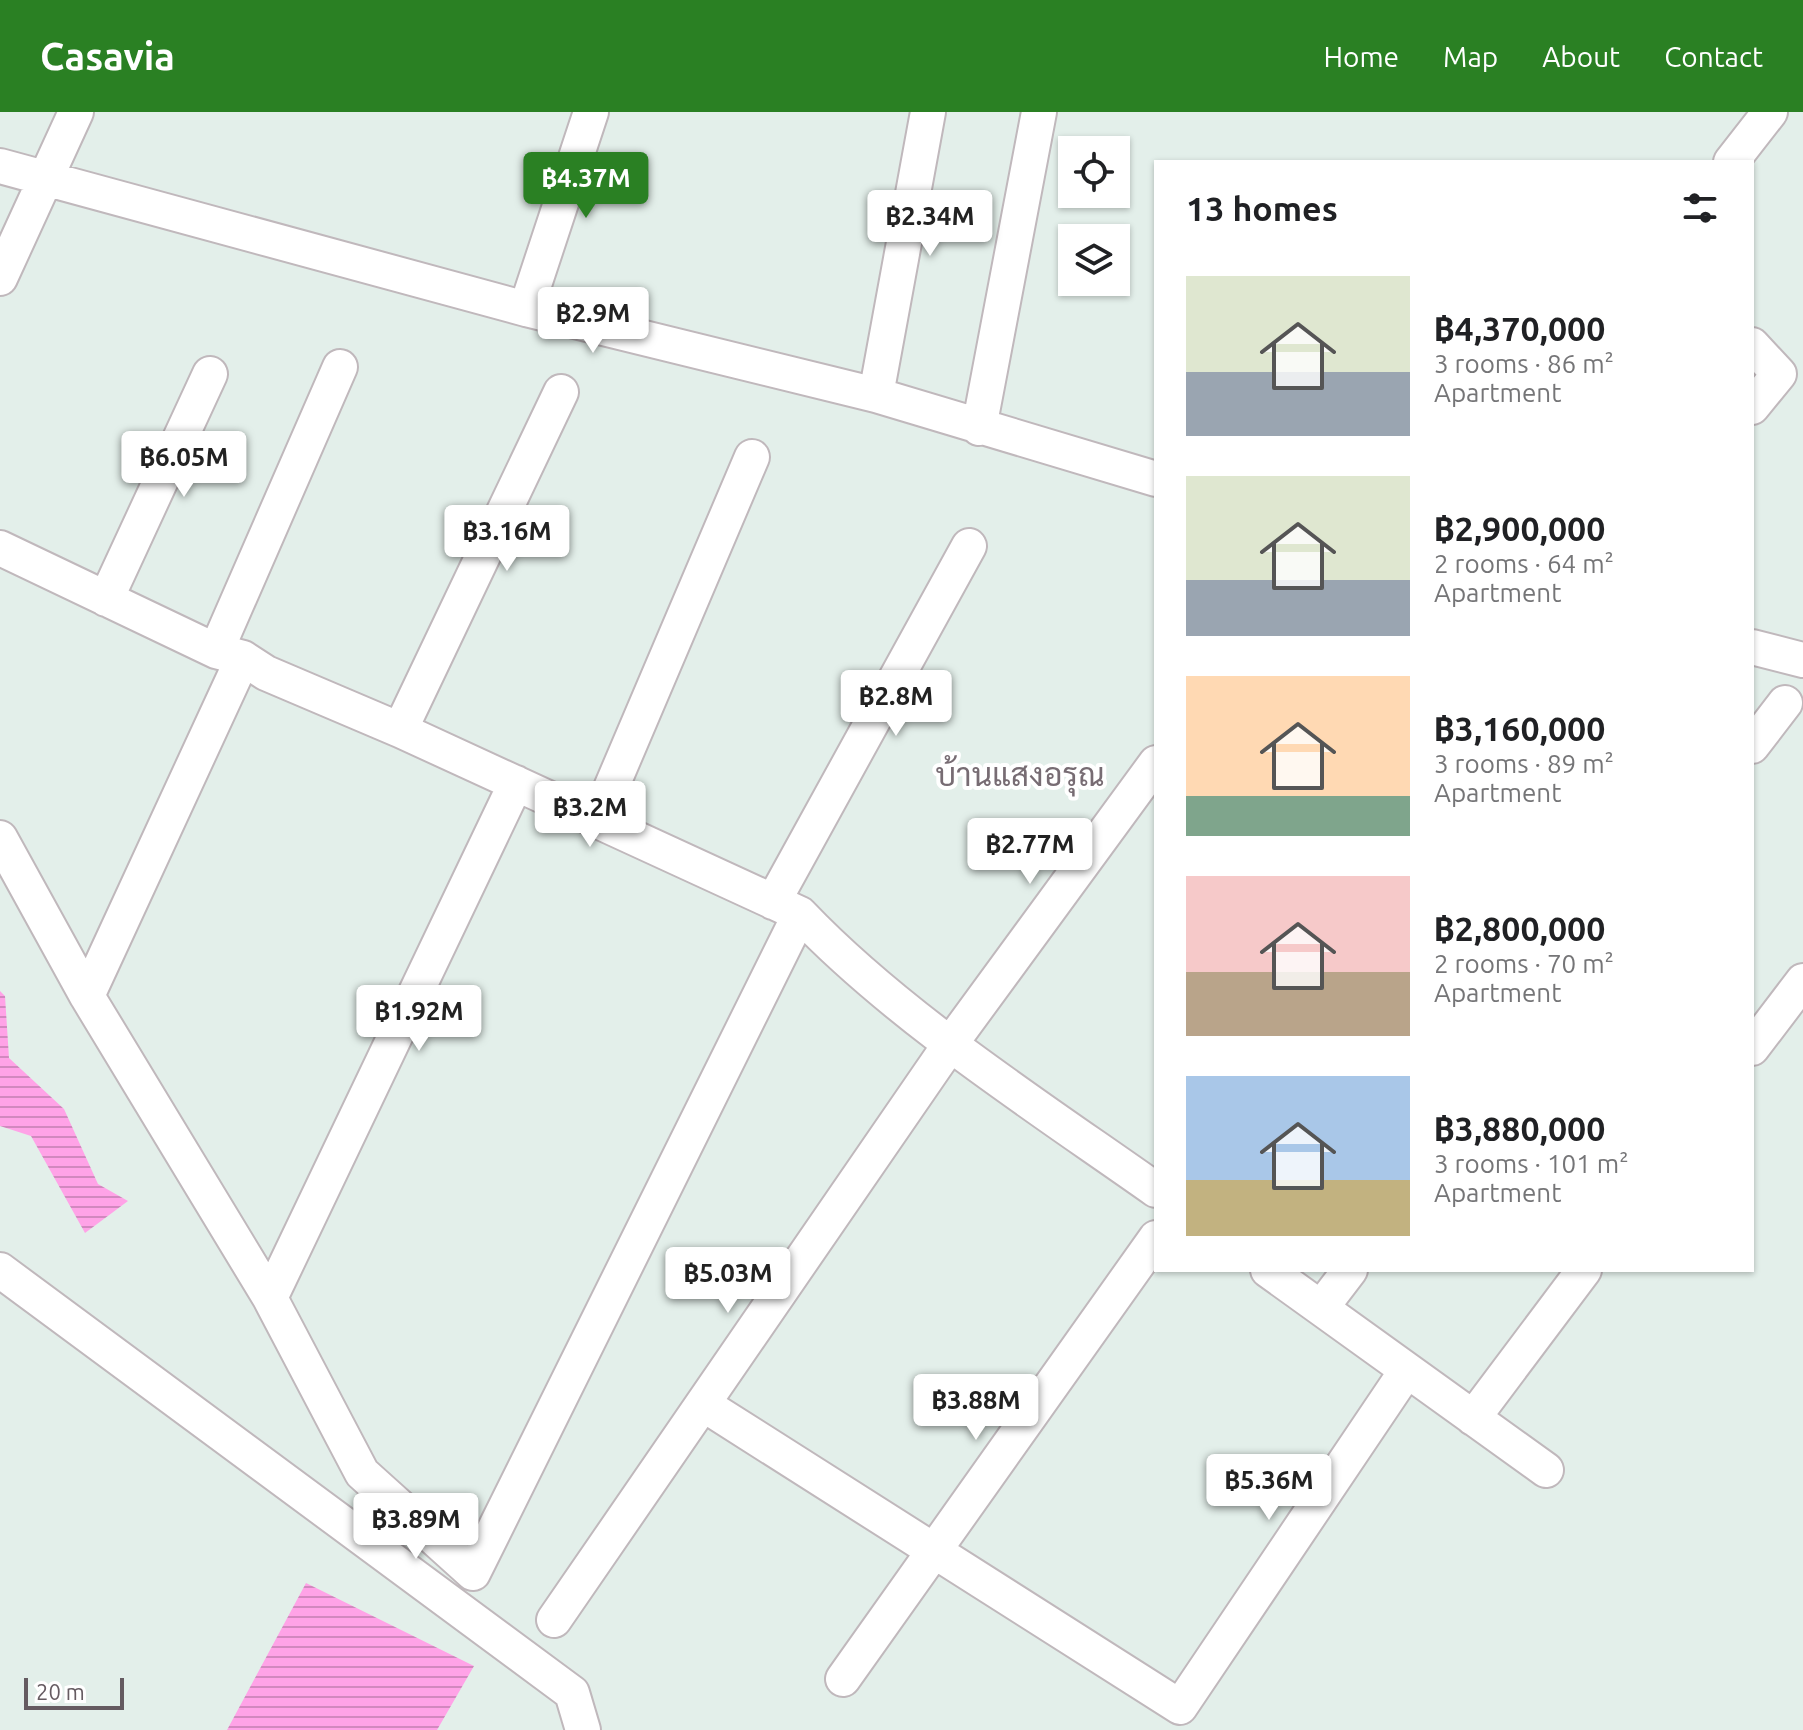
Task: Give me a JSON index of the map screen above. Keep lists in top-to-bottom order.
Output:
{
  "districts": ["บ้านแสงอรุณ"],
  "scale_bar": "20 m",
  "page": {
    "header": "Casavia",
    "nav": [
      "Home",
      "Map",
      "About",
      "Contact"
    ],
    "price": [
      "฿4.37M",
      "฿2.34M",
      "฿2.9M",
      "฿6.05M",
      "฿3.16M",
      "฿2.8M",
      "฿3.2M",
      "฿2.77M",
      "฿1.92M",
      "฿5.03M",
      "฿3.88M",
      "฿5.36M",
      "฿3.89M"
    ],
    "heading": "13 homes",
    "list": [
      {
        "name": "฿4,370,000",
        "note": "3 rooms · 86 m² · Apartment"
      },
      {
        "name": "฿2,900,000",
        "note": "2 rooms · 64 m² · Apartment"
      },
      {
        "name": "฿3,160,000",
        "note": "3 rooms · 89 m² · Apartment"
      },
      {
        "name": "฿2,800,000",
        "note": "2 rooms · 70 m² · Apartment"
      },
      {
        "name": "฿3,880,000",
        "note": "3 rooms · 101 m² · Apartment"
      }
    ],
    "scale": "20 m"
  }
}
